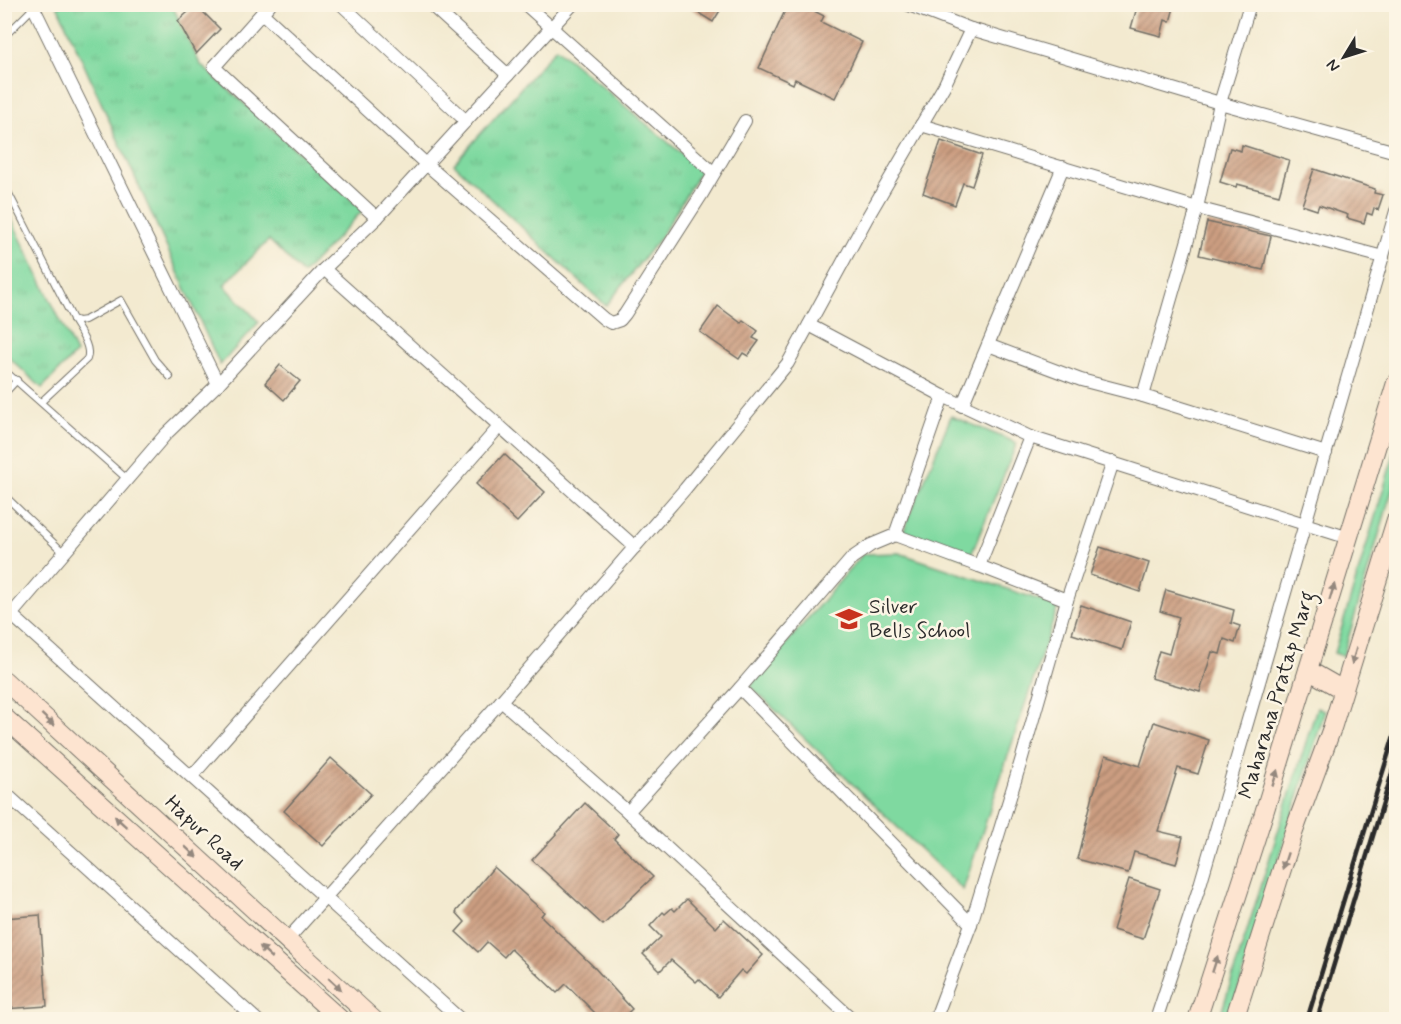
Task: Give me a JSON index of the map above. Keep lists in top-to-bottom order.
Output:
{
  "streets": {
    "main road": ["Maharana Pratap Marg", "Hapur Road"]
  },
  "places": {
    "school or university": ["Silver Bells School"]
  },
  "north": "bottom left"
}
